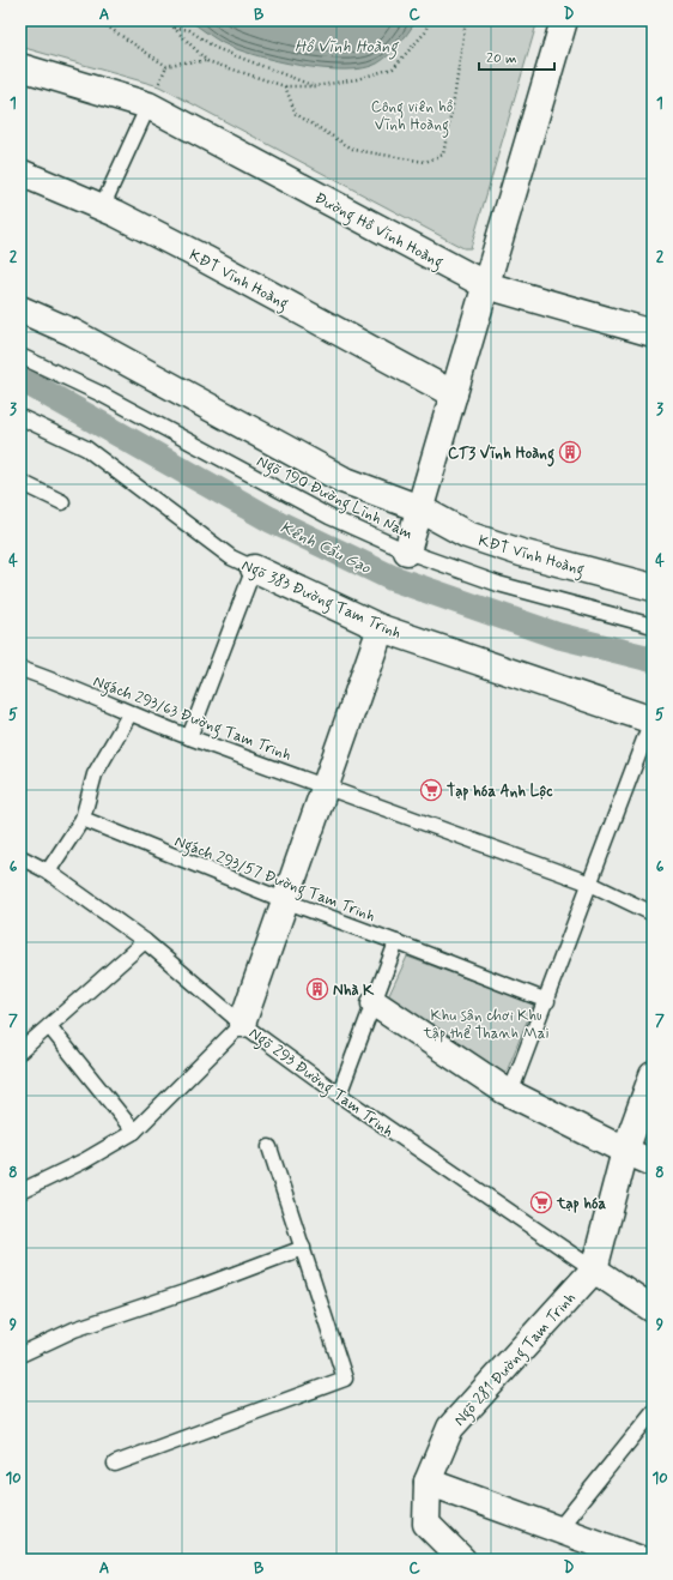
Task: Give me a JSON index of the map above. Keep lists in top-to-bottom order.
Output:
{
  "streets": {
    "street": [
      "Đường Hồ Vĩnh Hoàng",
      "KĐT Vĩnh Hoàng",
      "Ngõ 383 Đường Tam Trinh",
      "Ngõ 293 Đường Tam Trinh",
      "Ngõ 281 Đường Tam Trinh"
    ],
    "lane": ["Ngõ 190 Đường Lĩnh Nam", "Ngách 293/63 Đường Tam Trinh", "Ngách 293/57 Đường Tam Trinh"]
  },
  "crossings": [
    ["Ngõ 383 Đường Tam Trinh", "Ngõ 293 Đường Tam Trinh"],
    ["Ngách 293/63 Đường Tam Trinh", "Ngõ 293 Đường Tam Trinh"],
    ["Ngách 293/57 Đường Tam Trinh", "Ngõ 293 Đường Tam Trinh"],
    ["Ngõ 293 Đường Tam Trinh", "Ngõ 281 Đường Tam Trinh"]
  ],
  "water": ["Hồ Vĩnh Hoàng", "Kênh Cầu Gạo"],
  "parks": ["Công viên hồ Vĩnh Hoàng", "Khu sân chơi Khu tập thể Thanh Mai"],
  "places": {
    "building": ["CT3 Vĩnh Hoàng", "Nhà K"],
    "supermarket": ["Tạp hóa Anh Lộc", "tạp hóa"]
  },
  "scale_bar": "20 m",
  "grid": {
    "columns": [
      "A",
      "B",
      "C",
      "D"
    ],
    "rows": [
      "1",
      "2",
      "3",
      "4",
      "5",
      "6",
      "7",
      "8",
      "9",
      "10"
    ]
  }
}
